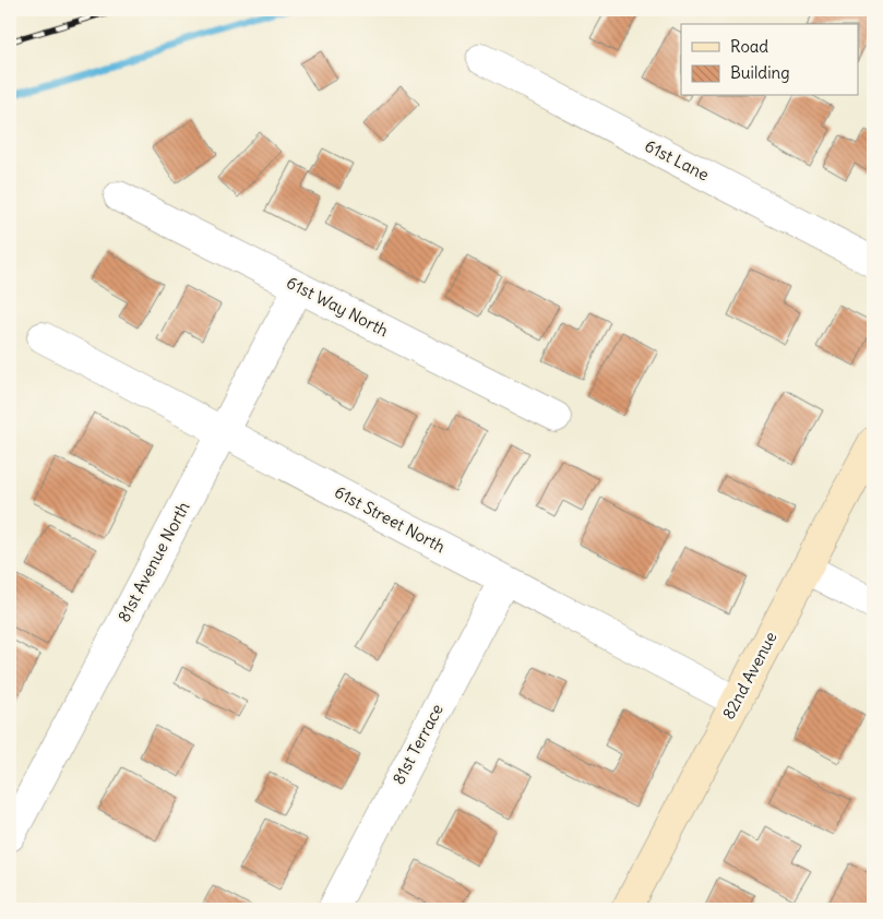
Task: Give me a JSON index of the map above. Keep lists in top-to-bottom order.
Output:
{
  "streets": {
    "street": [
      "61st Lane",
      "61st Way North",
      "61st Street North",
      "81st Avenue North",
      "82nd Avenue",
      "81st Terrace"
    ]
  },
  "crossings": [
    ["61st Way North", "81st Avenue North"],
    ["61st Street North", "81st Avenue North"],
    ["61st Street North", "82nd Avenue"],
    ["61st Street North", "81st Terrace"]
  ],
  "legend": ["Road", "Building"]
}
